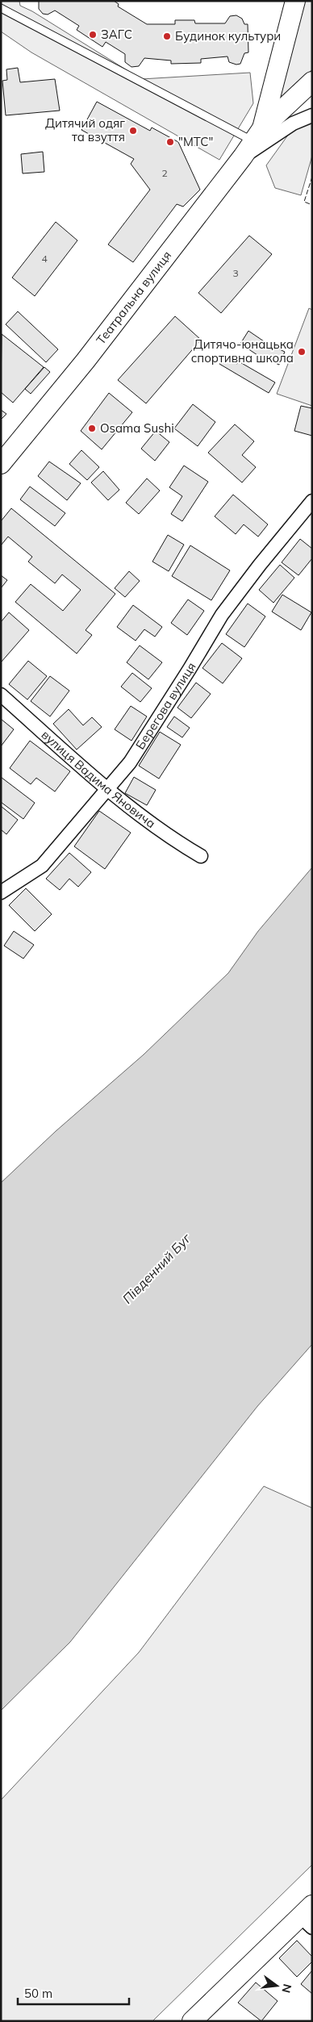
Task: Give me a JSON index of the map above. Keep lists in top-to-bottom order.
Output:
{
  "streets": {
    "street": ["Театральна вулиця", "Берегова вулиця", "вулиця Вадима Яновича"]
  },
  "crossings": [
    ["Берегова вулиця", "вулиця Вадима Яновича"]
  ],
  "water": ["Південний Буг"],
  "places": [
    "ЗАГС",
    "Будинок культури",
    "Дитячий одяг та взуття",
    "\"МТС\"",
    "Дитячо-юнацька спортивна школа",
    "Osama Sushi"
  ],
  "house_numbers": ["2", "4", "3"],
  "scale_bar": "50 m",
  "north": "right"
}
